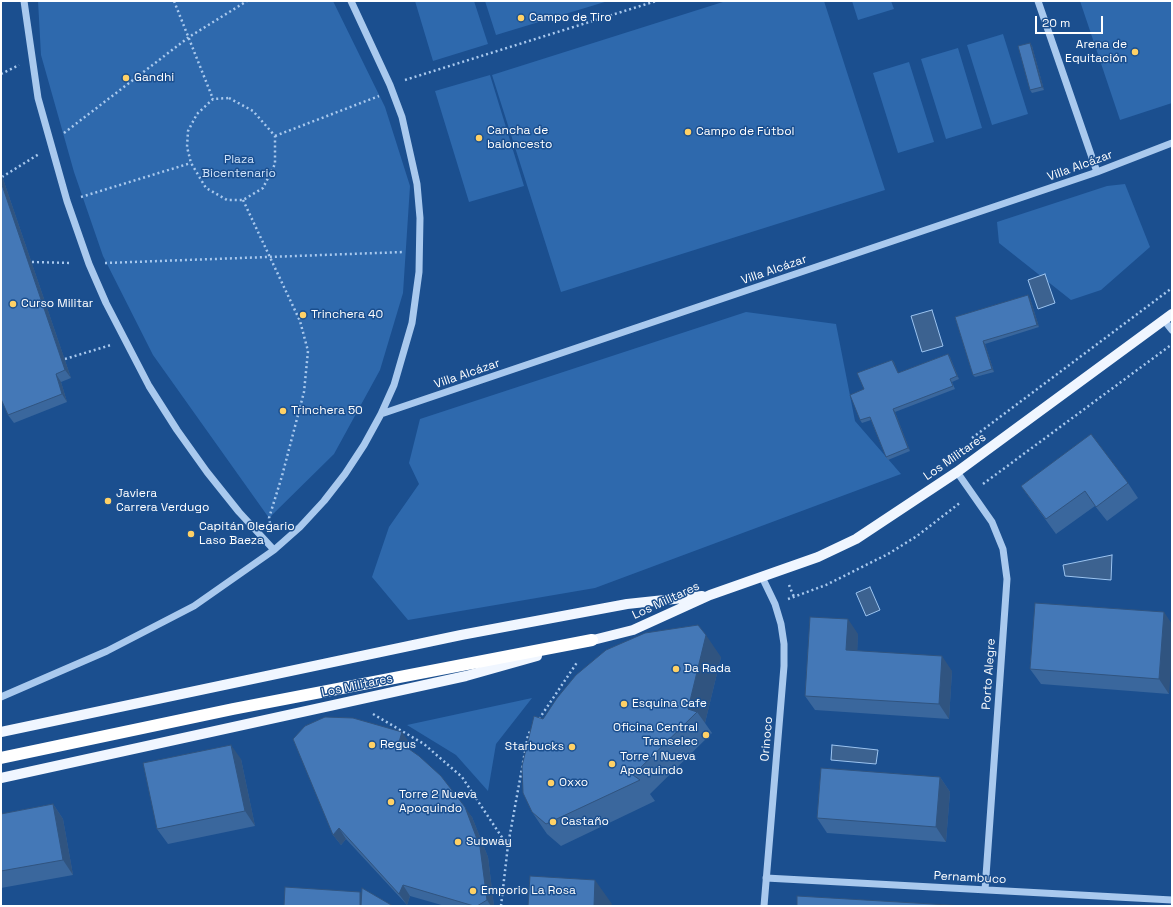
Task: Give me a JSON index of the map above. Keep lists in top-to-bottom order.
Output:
{
  "streets": {
    "main road": ["Los Militares"],
    "street": [
      "Villa Alcázar",
      "Porto Alegre",
      "Orinoco",
      "Pernambuco"
    ]
  },
  "crossings": [
    ["Los Militares", "Porto Alegre"],
    ["Los Militares", "Orinoco"],
    ["Porto Alegre", "Pernambuco"],
    ["Orinoco", "Pernambuco"]
  ],
  "parks": ["Plaza Bicentenario"],
  "places": [
    "Campo de Tiro",
    "Arena de Equitación",
    "Gandhi",
    "Campo de Fútbol",
    "Cancha de baloncesto",
    "Curso Militar",
    "Trinchera 40",
    "Trinchera 50",
    "Javiera Carrera Verdugo",
    "Capitán Olegario Laso Baeza",
    "Da Rada",
    "Esquina Cafe",
    "Oficina Central Transelec",
    "Regus",
    "Starbucks",
    "Torre 1 Nueva Apoquindo",
    "Oxxo",
    "Torre 2 Nueva Apoquindo",
    "Castaño",
    "Subway",
    "Emporio La Rosa"
  ],
  "scale_bar": "20 m"
}
